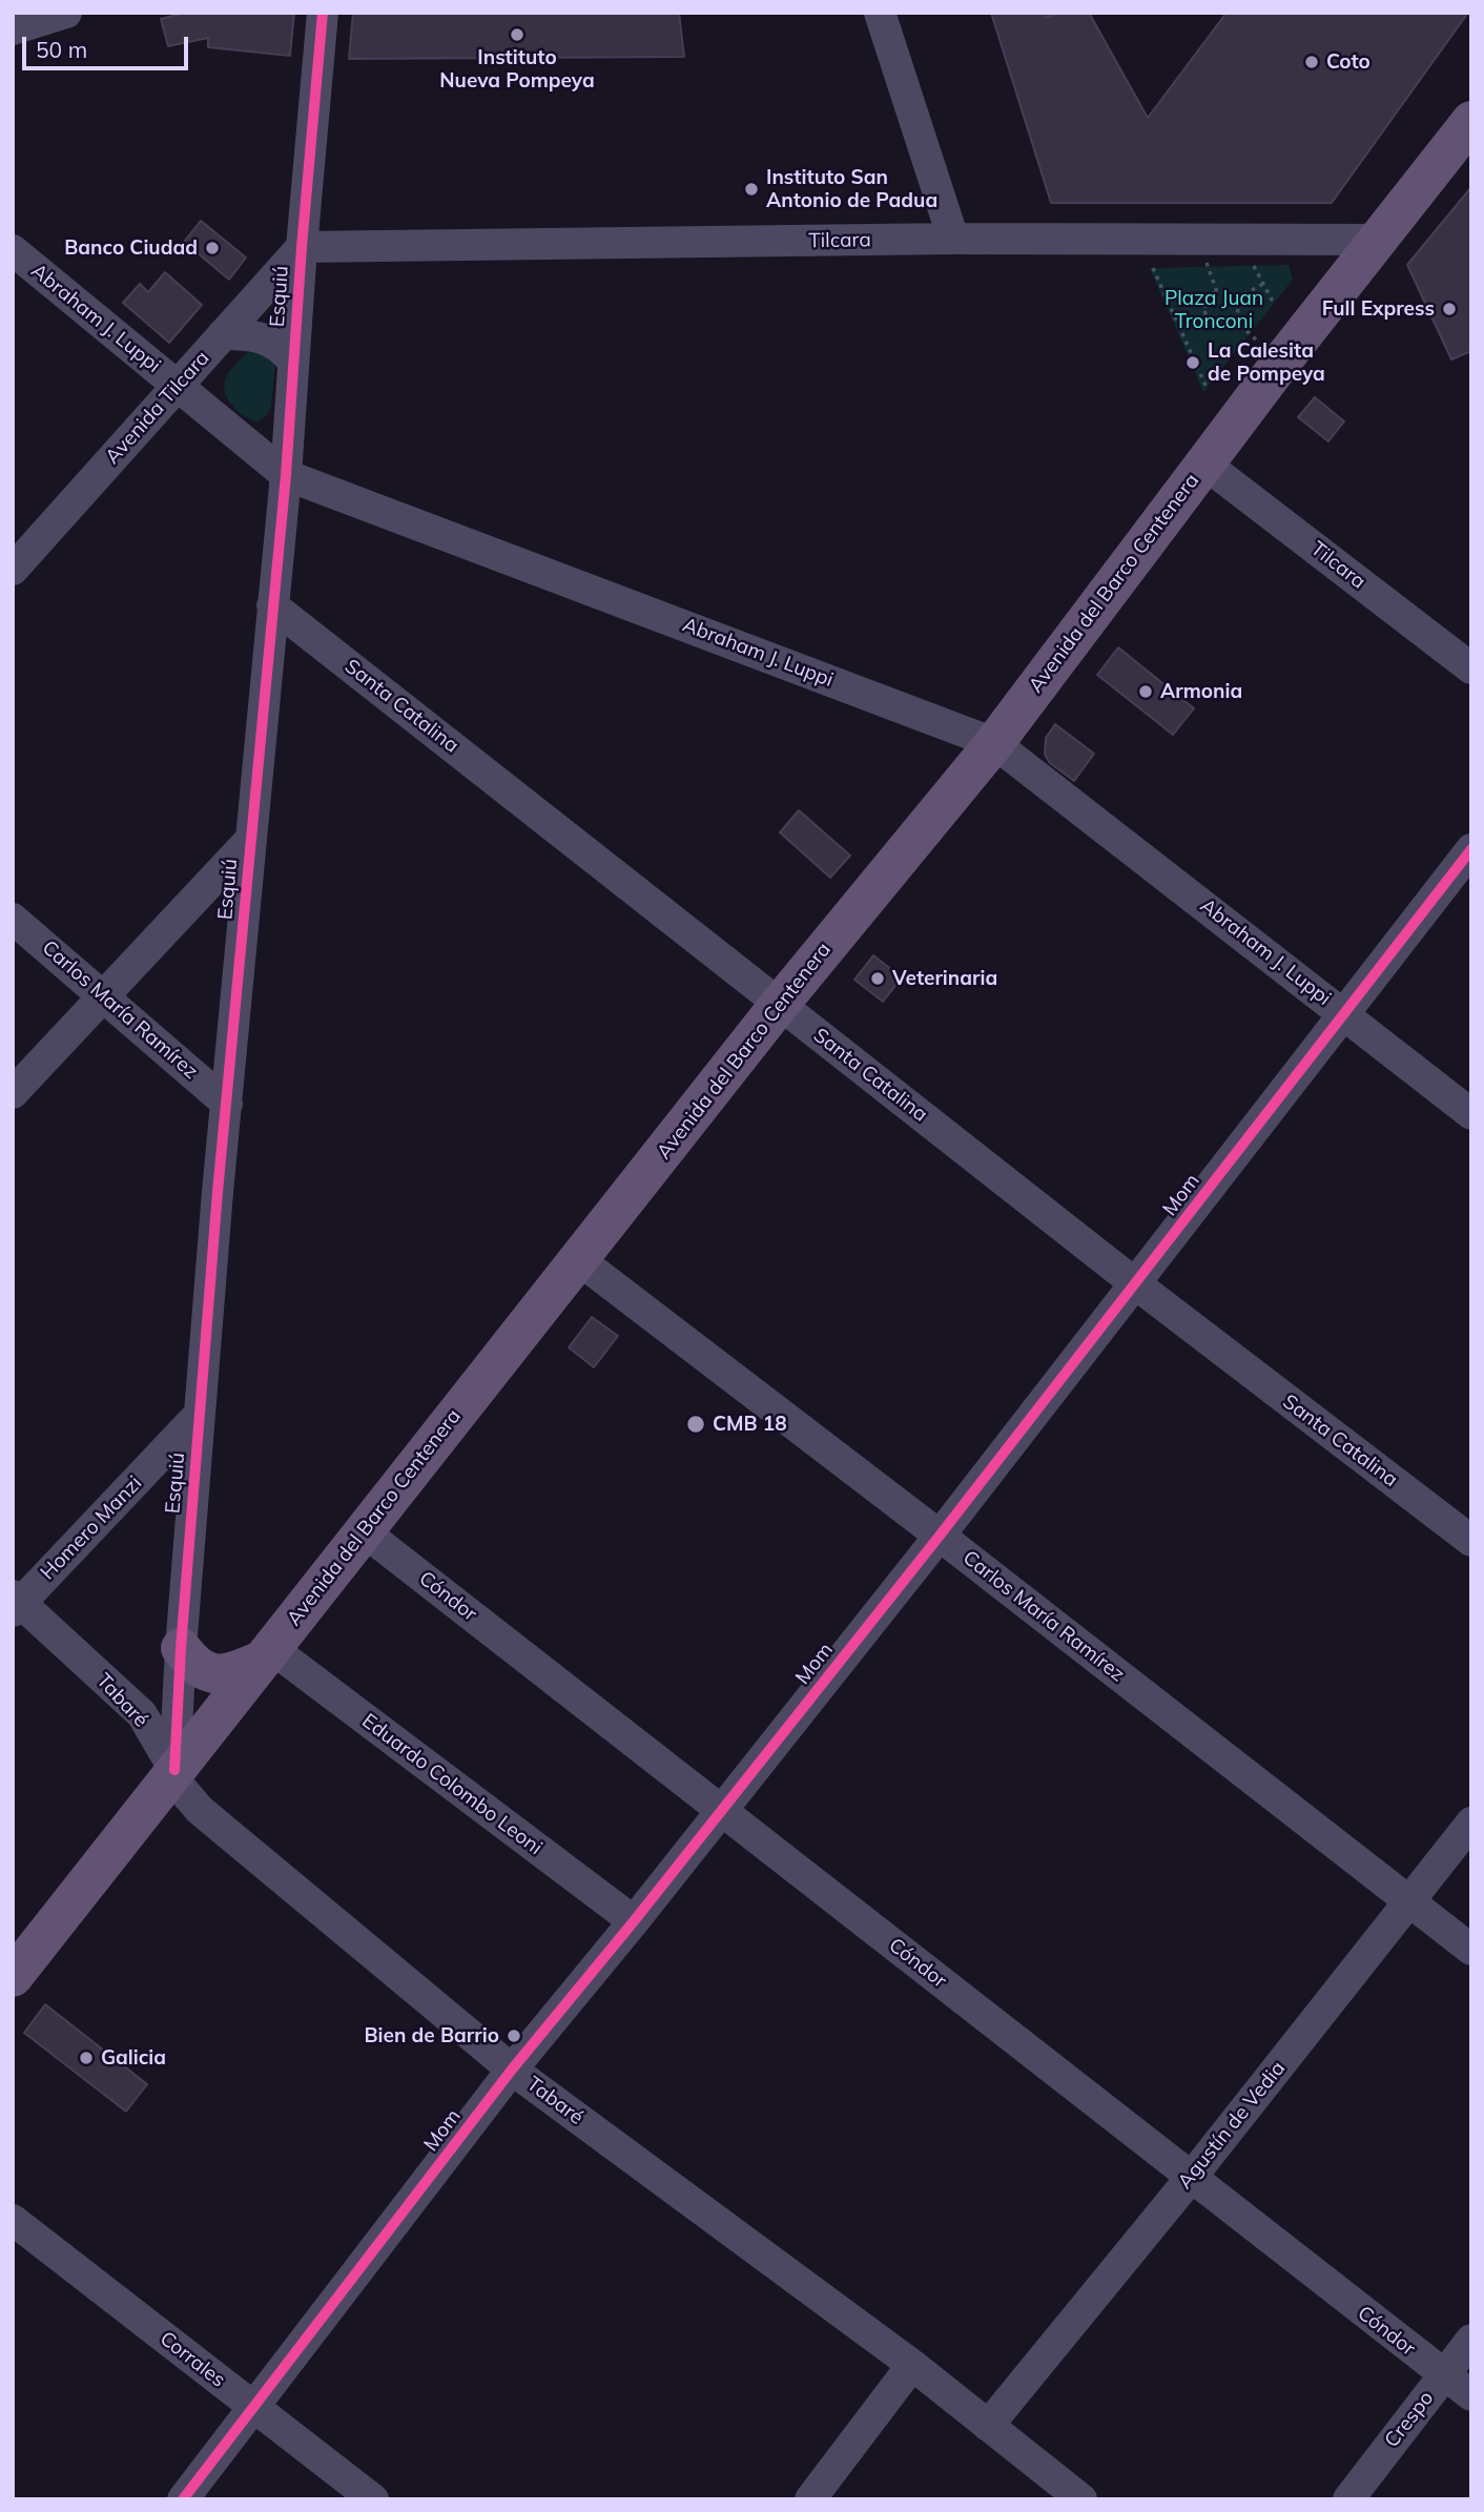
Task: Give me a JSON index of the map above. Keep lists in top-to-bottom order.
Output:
{
  "streets": {
    "main road": ["Avenida del Barco Centenera"],
    "street": [
      "Tilcara",
      "Esquiú",
      "Abraham J. Luppi",
      "Avenida Tilcara",
      "Santa Catalina",
      "Carlos María Ramírez",
      "Mom",
      "Homero Manzi",
      "Cóndor",
      "Tabaré",
      "Eduardo Colombo Leoni",
      "Agustín de Vedia",
      "Corrales",
      "Crespo"
    ]
  },
  "crossings": [
    ["Tilcara", "Esquiú"],
    ["Tilcara", "Avenida Tilcara"],
    ["Tilcara", "Avenida del Barco Centenera"],
    ["Esquiú", "Abraham J. Luppi"],
    ["Esquiú", "Avenida Tilcara"],
    ["Esquiú", "Avenida del Barco Centenera"],
    ["Esquiú", "Santa Catalina"],
    ["Esquiú", "Carlos María Ramírez"],
    ["Esquiú", "Homero Manzi"],
    ["Esquiú", "Tabaré"],
    ["Abraham J. Luppi", "Avenida Tilcara"],
    ["Abraham J. Luppi", "Avenida del Barco Centenera"],
    ["Abraham J. Luppi", "Mom"],
    ["Avenida del Barco Centenera", "Santa Catalina"],
    ["Avenida del Barco Centenera", "Carlos María Ramírez"],
    ["Avenida del Barco Centenera", "Cóndor"],
    ["Avenida del Barco Centenera", "Tabaré"],
    ["Avenida del Barco Centenera", "Eduardo Colombo Leoni"],
    ["Santa Catalina", "Mom"],
    ["Carlos María Ramírez", "Mom"],
    ["Carlos María Ramírez", "Agustín de Vedia"],
    ["Mom", "Cóndor"],
    ["Mom", "Tabaré"],
    ["Mom", "Eduardo Colombo Leoni"],
    ["Mom", "Corrales"],
    ["Homero Manzi", "Tabaré"],
    ["Cóndor", "Agustín de Vedia"],
    ["Cóndor", "Crespo"],
    ["Tabaré", "Agustín de Vedia"]
  ],
  "parks": ["Plaza Juan Tronconi"],
  "places": [
    "Instituto Nueva Pompeya",
    "Coto",
    "Instituto San Antonio de Padua",
    "Banco Ciudad",
    "Full Express",
    "La Calesita de Pompeya",
    "Armonia",
    "Veterinaria",
    "CMB 18",
    "Bien de Barrio",
    "Galicia"
  ],
  "scale_bar": "50 m"
}
